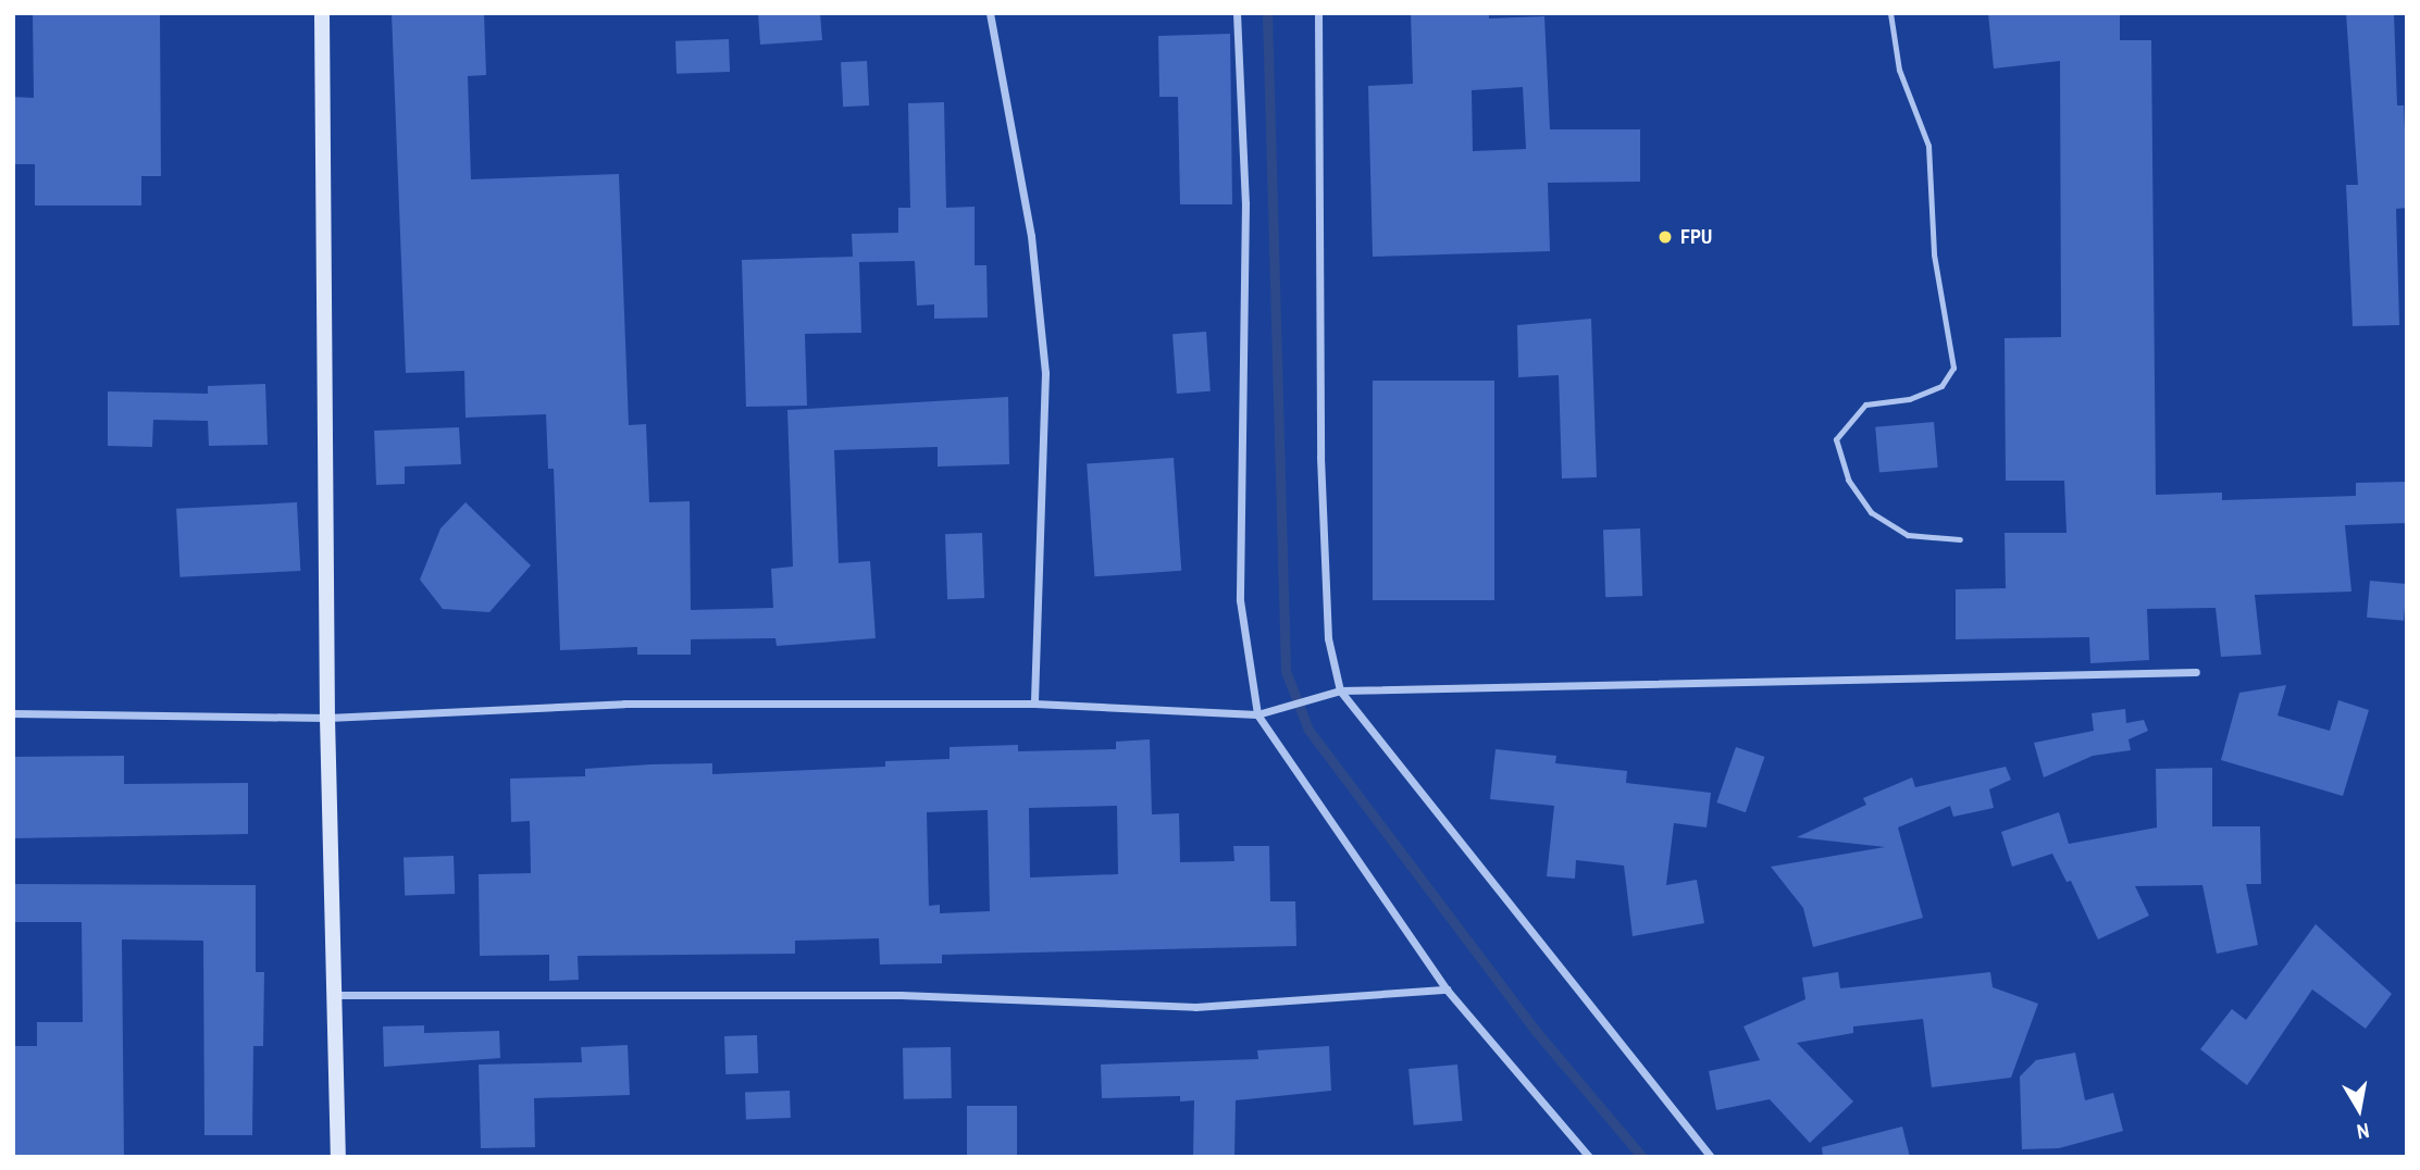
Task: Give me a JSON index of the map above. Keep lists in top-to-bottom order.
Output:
{
  "places": ["FPU"],
  "north": "bottom"
}
